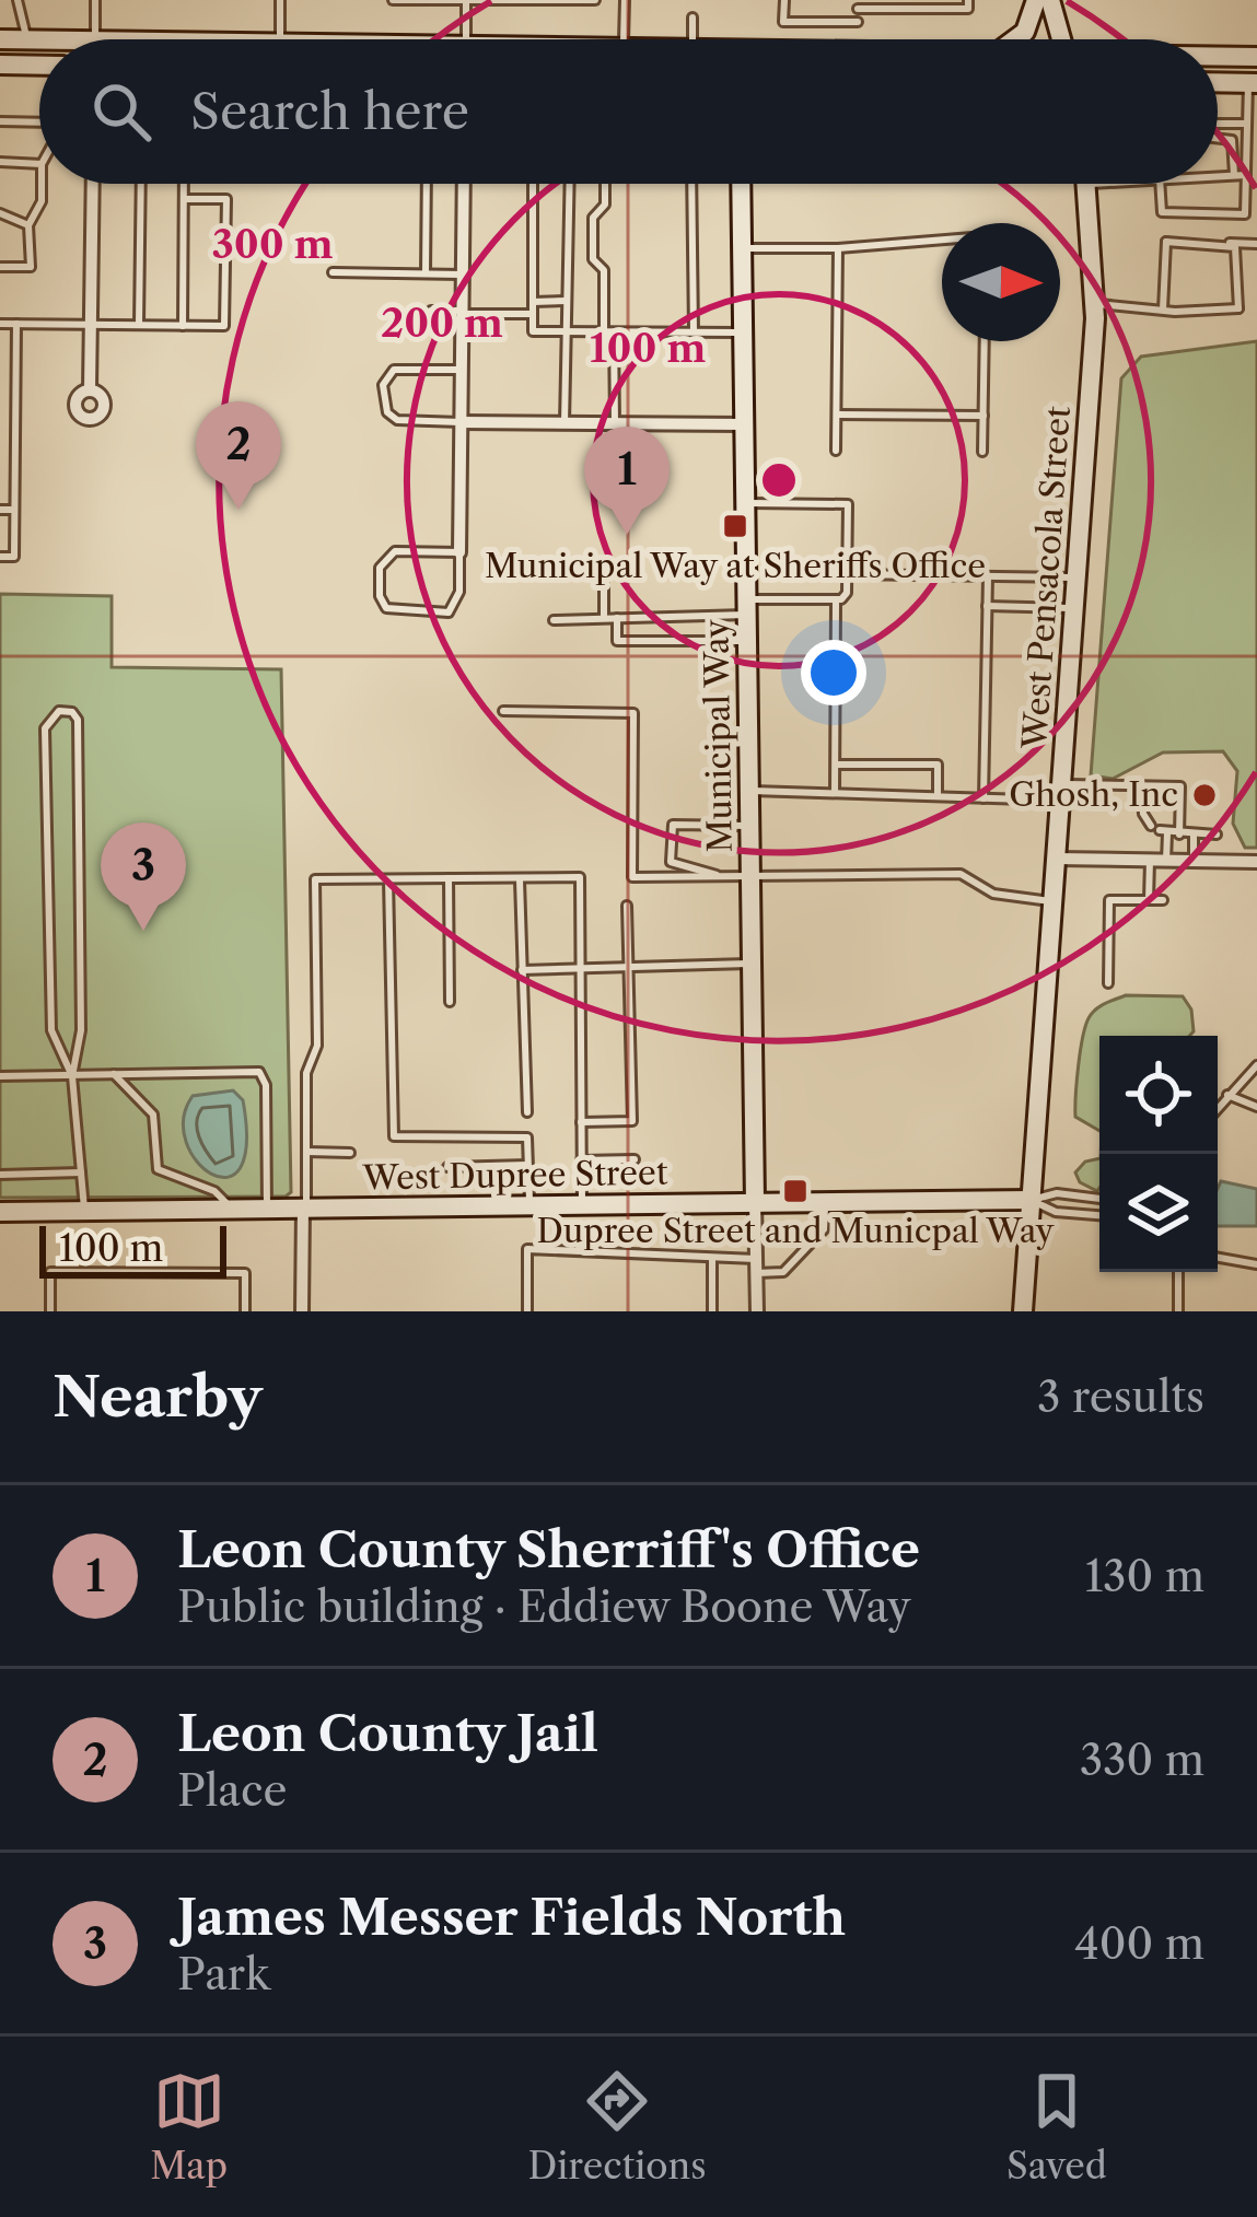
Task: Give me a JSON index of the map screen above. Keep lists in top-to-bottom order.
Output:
{
  "streets": {
    "street": ["West Pensacola Street", "Municipal Way", "West Dupree Street"]
  },
  "crossings": [
    ["West Pensacola Street", "West Dupree Street"],
    ["Municipal Way", "West Dupree Street"]
  ],
  "places": {
    "transit": ["Municipal Way at Sheriffs Office", "Dupree Street and Municpal Way"],
    "other": ["Ghosh, Inc"]
  },
  "scale_bar": "100 m",
  "north": "right",
  "page": {
    "search": "Search here",
    "pins": ["2", "1", "3"],
    "scale": "100 m",
    "heading": ["Nearby", "3 results"],
    "list": [
      {
        "mark": "1",
        "name": "Leon County Sherriff's Office",
        "note": "Public building · Eddiew Boone Way",
        "value": "130 m"
      },
      {
        "mark": "2",
        "name": "Leon County Jail",
        "note": "Place",
        "value": "330 m"
      },
      {
        "mark": "3",
        "name": "James Messer Fields North",
        "note": "Park",
        "value": "400 m"
      }
    ],
    "nav": ["Map", "Directions", "Saved"]
  },
  "rings": ["300 m", "200 m", "100 m"]
}
